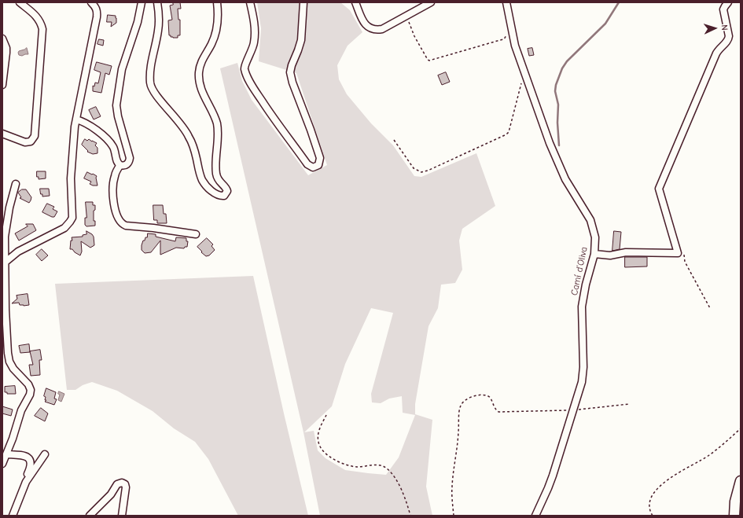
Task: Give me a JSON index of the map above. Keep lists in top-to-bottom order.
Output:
{
  "streets": {
    "street": ["Camí d’Oliva"]
  },
  "north": "right"
}
